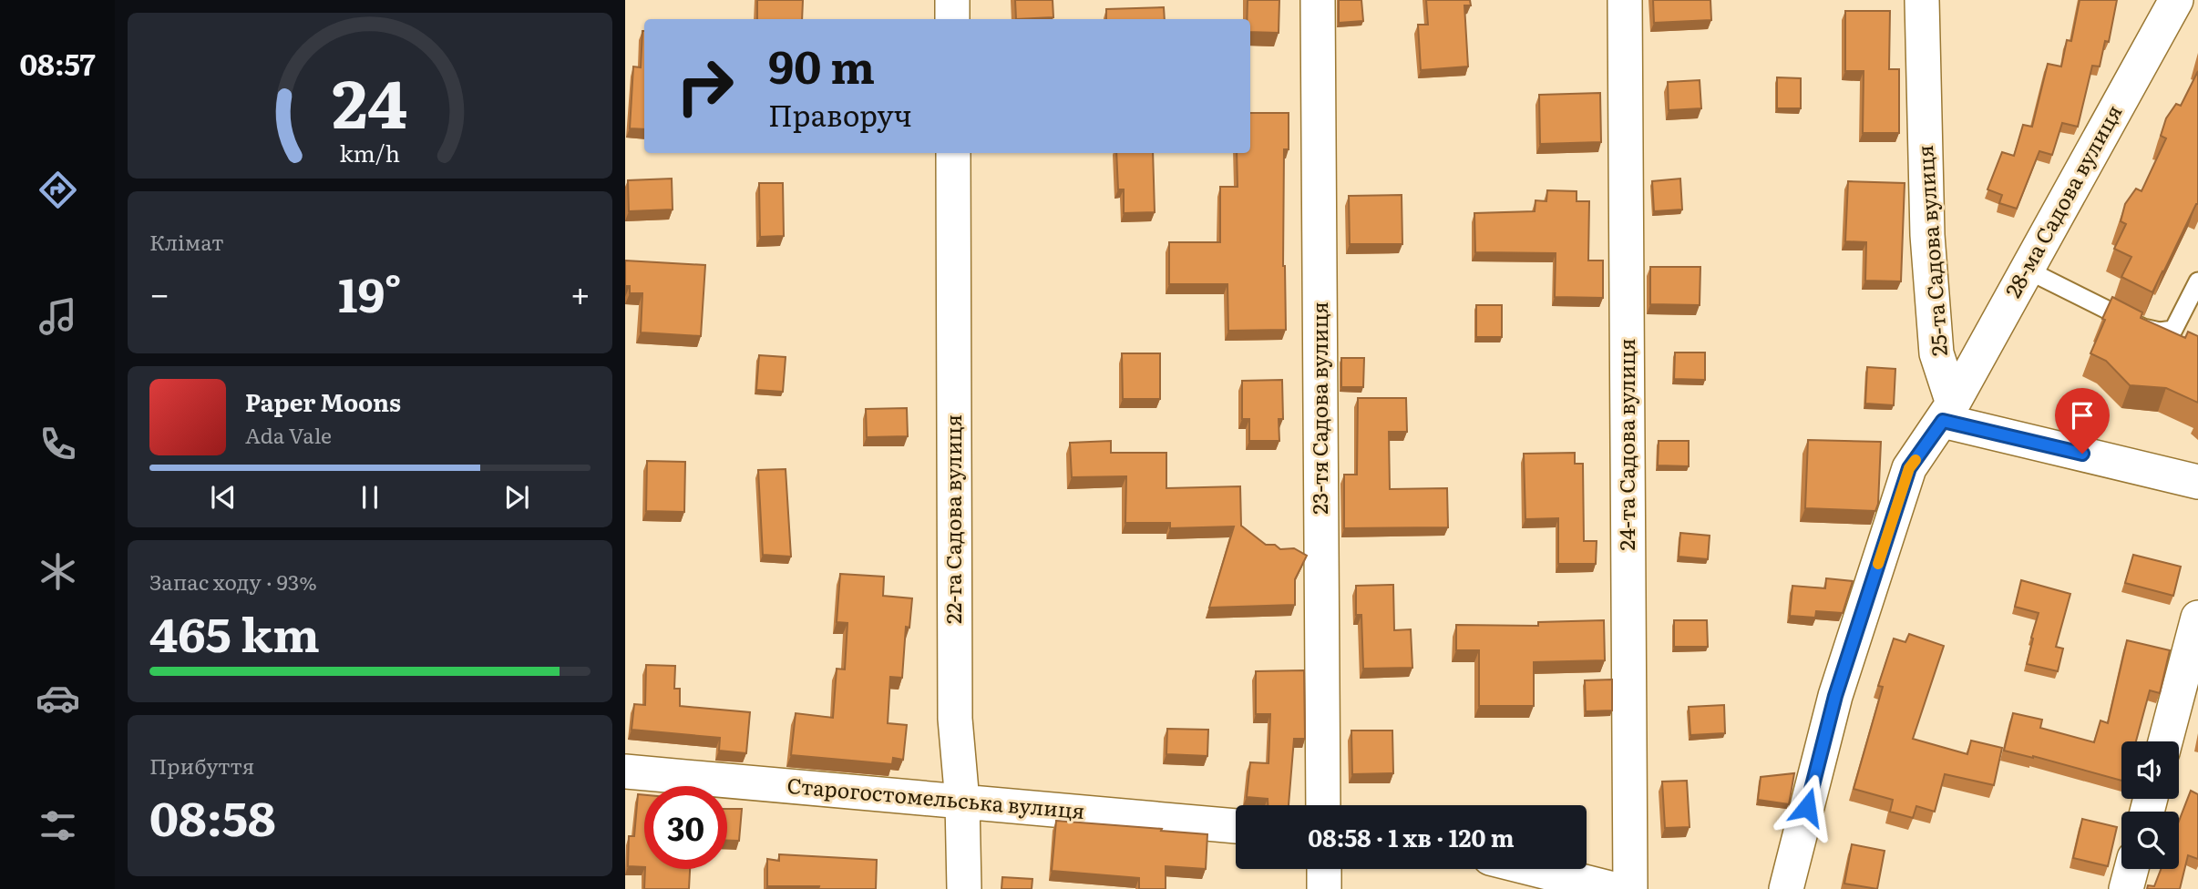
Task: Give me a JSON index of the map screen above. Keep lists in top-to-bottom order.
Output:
{
  "streets": {
    "street": [
      "28-ма Садова вулиця",
      "25-та Садова вулиця",
      "23-тя Садова вулиця",
      "24-та Садова вулиця",
      "22-га Садова вулиця",
      "Старогостомельська вулиця"
    ]
  },
  "crossings": [
    ["28-ма Садова вулиця", "25-та Садова вулиця"],
    ["22-га Садова вулиця", "Старогостомельська вулиця"]
  ],
  "page": {
    "tabs": "08:57",
    "turn": ["90 m", "Праворуч"],
    "tile": [
      "Клімат",
      ["Запас ходу · 93%", "465 km"],
      ["Прибуття", "08:58"]
    ],
    "heat": ["−", "19°", "+"],
    "song": ["Paper Moons", "Ada Vale"],
    "limit": "30",
    "trip": "08:58 · 1 хв · 120 m",
    "gauge": ["24", "km/h"]
  }
}
